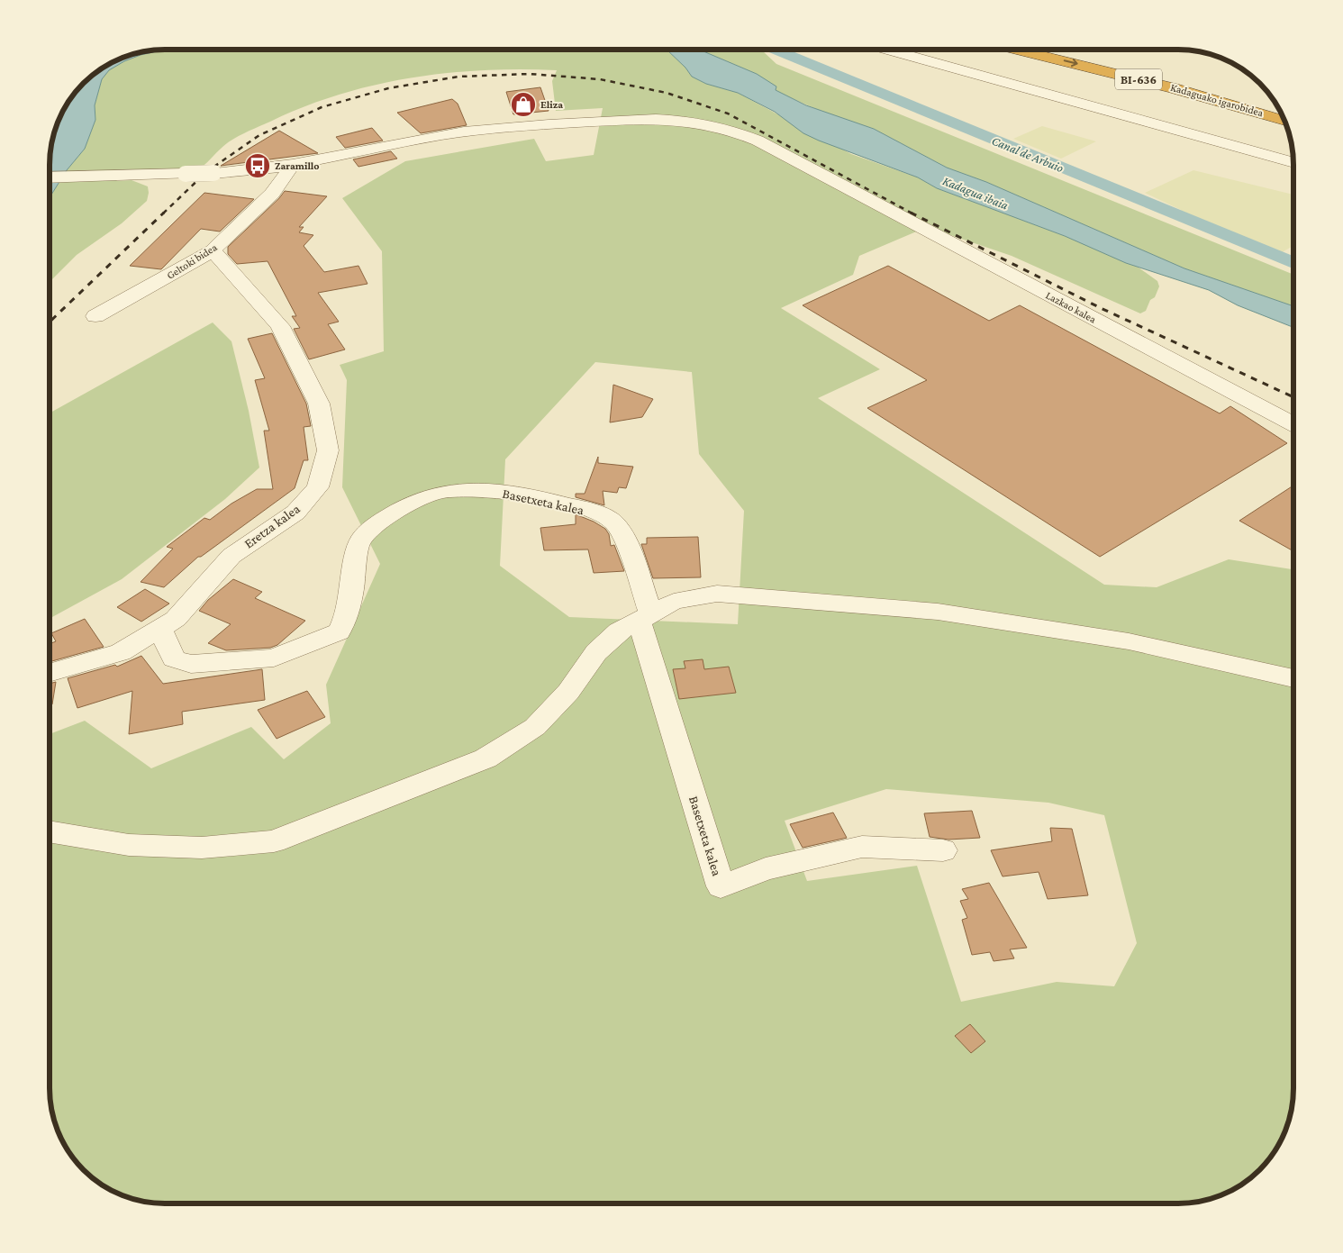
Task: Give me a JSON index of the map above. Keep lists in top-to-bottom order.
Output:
{
  "streets": {
    "highway": ["BI-636", "Kadaguako igarobidea"],
    "street": [
      "Geltoki bidea",
      "Lazkao kalea",
      "Basetxeta kalea",
      "Eretza kalea"
    ]
  },
  "crossings": [
    ["Geltoki bidea", "Lazkao kalea"],
    ["Geltoki bidea", "Eretza kalea"],
    ["Basetxeta kalea", "Eretza kalea"]
  ],
  "one_way": ["Kadaguako igarobidea"],
  "water": ["Canal de Arbuio", "Kadagua ibaia"],
  "places": {
    "shop": ["Eliza"],
    "bus stop": ["Zaramillo"]
  }
}
